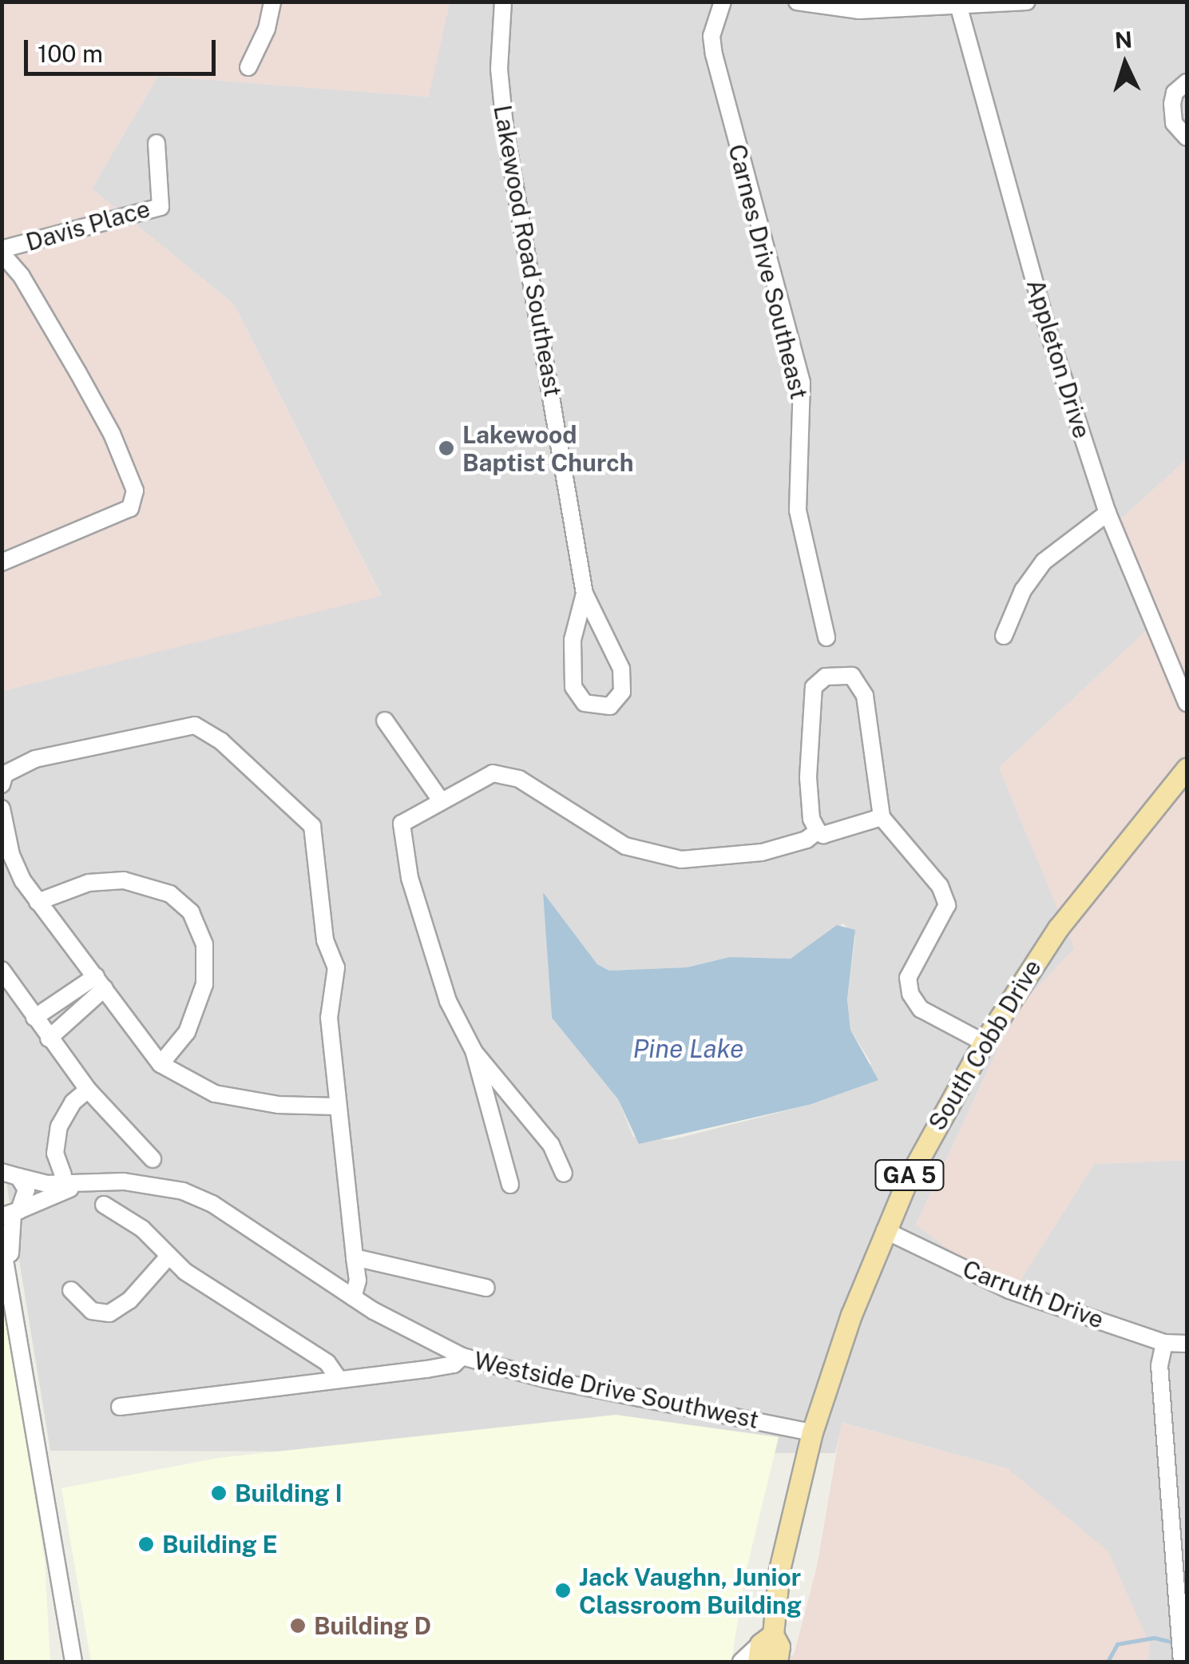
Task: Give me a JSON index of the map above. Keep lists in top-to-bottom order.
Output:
{
  "streets": {
    "main road": ["South Cobb Drive", "GA 5"],
    "street": [
      "Davis Place",
      "Lakewood Road Southeast",
      "Carnes Drive Southeast",
      "Appleton Drive",
      "Carruth Drive",
      "Westside Drive Southwest"
    ]
  },
  "crossings": [
    ["South Cobb Drive", "Carruth Drive"],
    ["South Cobb Drive", "Westside Drive Southwest"]
  ],
  "water": ["Pine Lake"],
  "places": [
    "Lakewood Baptist Church",
    "Building I",
    "Building E",
    "Jack Vaughn, Junior Classroom Building",
    "Building D"
  ],
  "scale_bar": "100 m",
  "north": "top"
}
